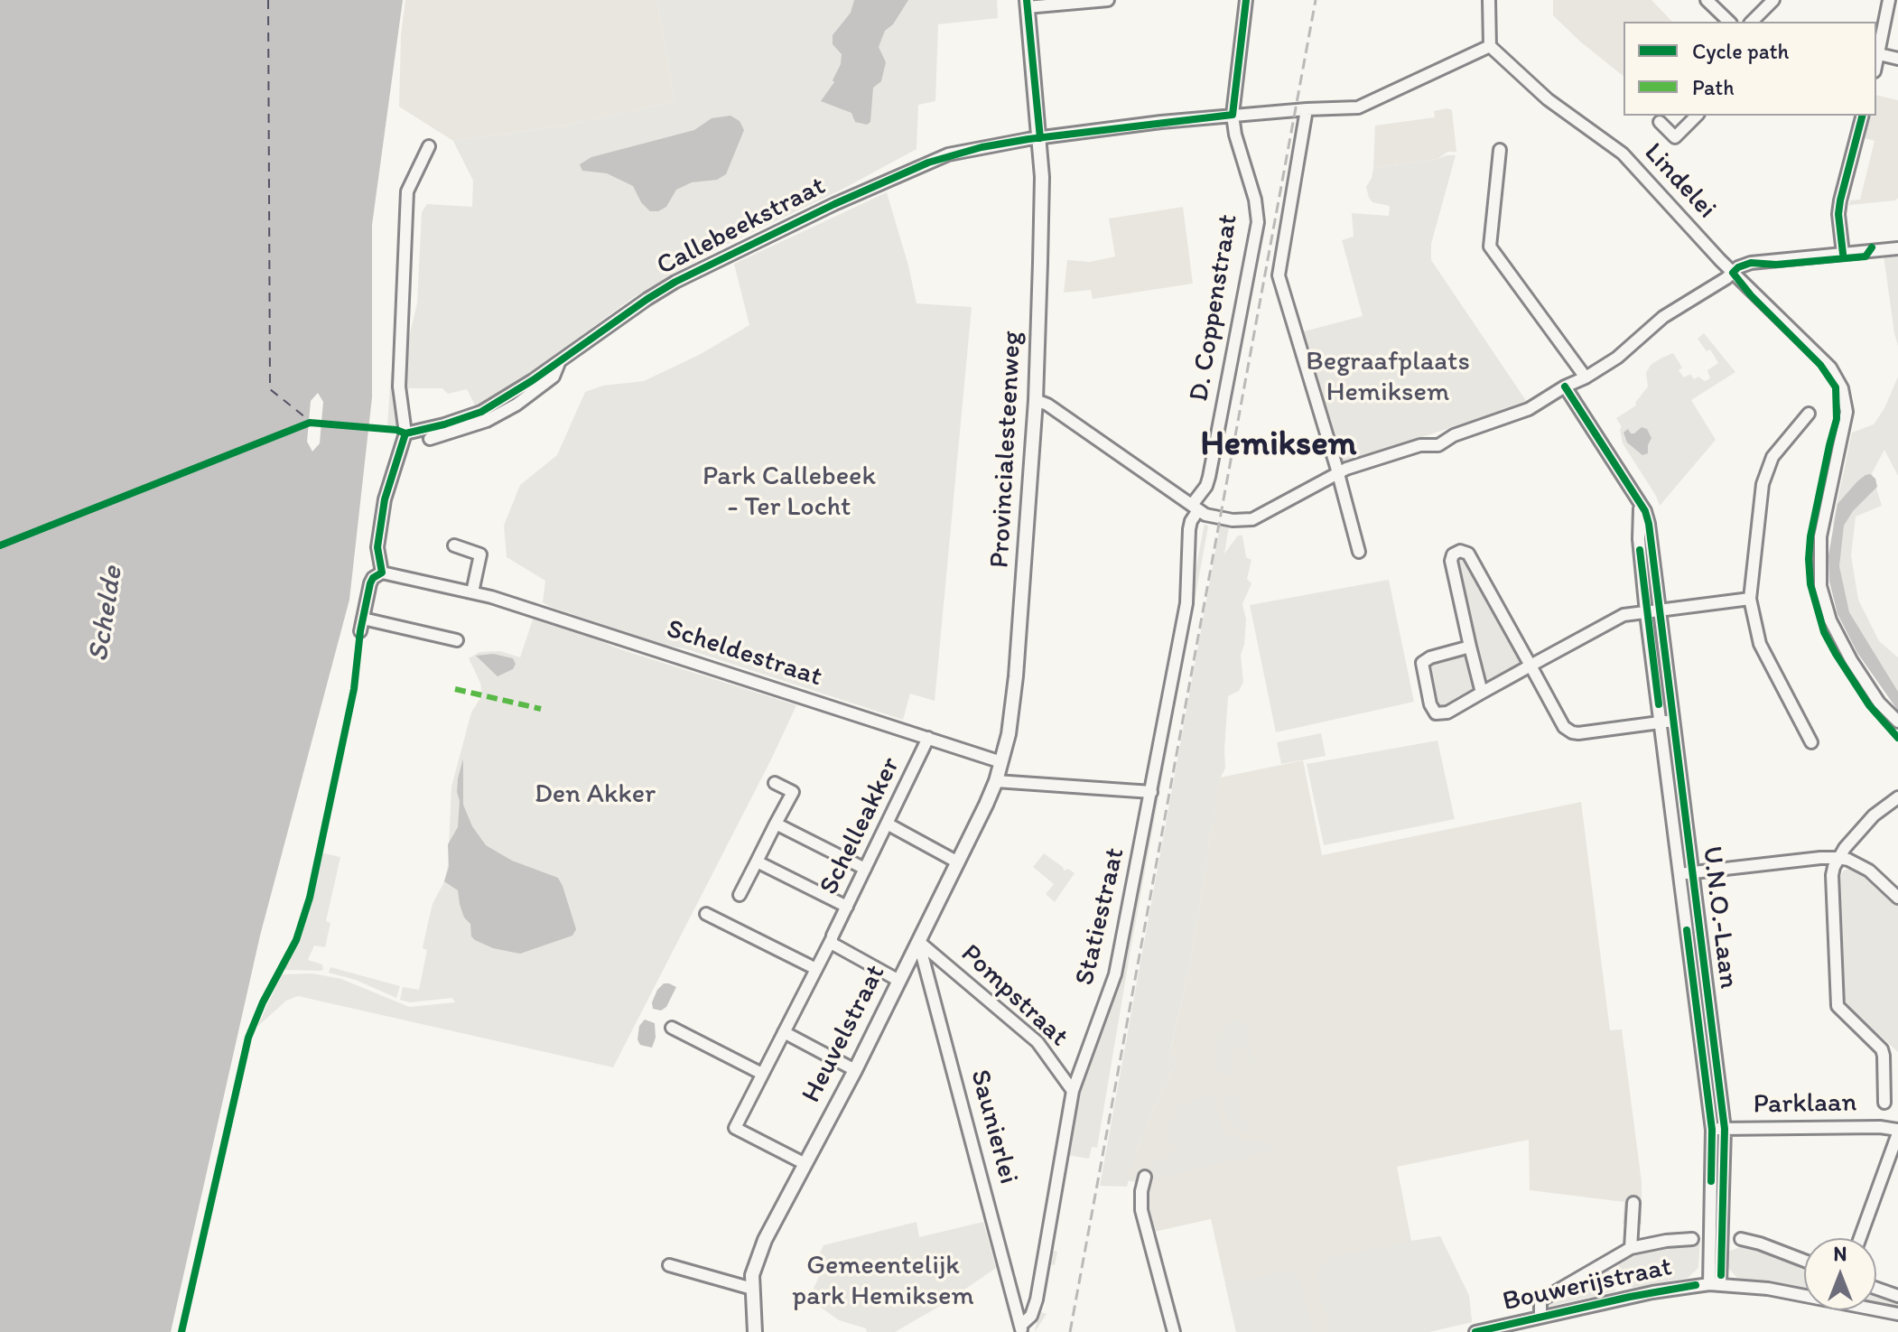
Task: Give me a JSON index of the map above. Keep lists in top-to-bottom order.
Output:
{
  "streets": {
    "main road": ["Provincialesteenweg", "Heuvelstraat"],
    "street": [
      "Lindelei",
      "Callebeekstraat",
      "D. Coppenstraat",
      "Scheldestraat",
      "Schelleakker",
      "Statiestraat",
      "U.N.O.-Laan",
      "Pompstraat",
      "Parklaan",
      "Saunierlei",
      "Bouwerijstraat"
    ]
  },
  "crossings": [
    ["Lindelei", "Callebeekstraat"],
    ["Callebeekstraat", "D. Coppenstraat"],
    ["Callebeekstraat", "Provincialesteenweg"],
    ["D. Coppenstraat", "Statiestraat"],
    ["Provincialesteenweg", "Scheldestraat"],
    ["Provincialesteenweg", "Heuvelstraat"],
    ["Scheldestraat", "Schelleakker"],
    ["Scheldestraat", "Heuvelstraat"],
    ["Schelleakker", "Heuvelstraat"],
    ["Statiestraat", "Pompstraat"],
    ["Statiestraat", "Saunierlei"],
    ["U.N.O.-Laan", "Parklaan"],
    ["U.N.O.-Laan", "Bouwerijstraat"],
    ["Pompstraat", "Heuvelstraat"],
    ["Pompstraat", "Saunierlei"],
    ["Heuvelstraat", "Saunierlei"]
  ],
  "districts": ["Hemiksem"],
  "water": ["Schelde"],
  "parks": [
    "Begraafplaats Hemiksem",
    "Park Callebeek - Ter Locht",
    "Den Akker",
    "Gemeentelijk park Hemiksem"
  ],
  "legend": ["Cycle path", "Path"],
  "north": "top"
}
